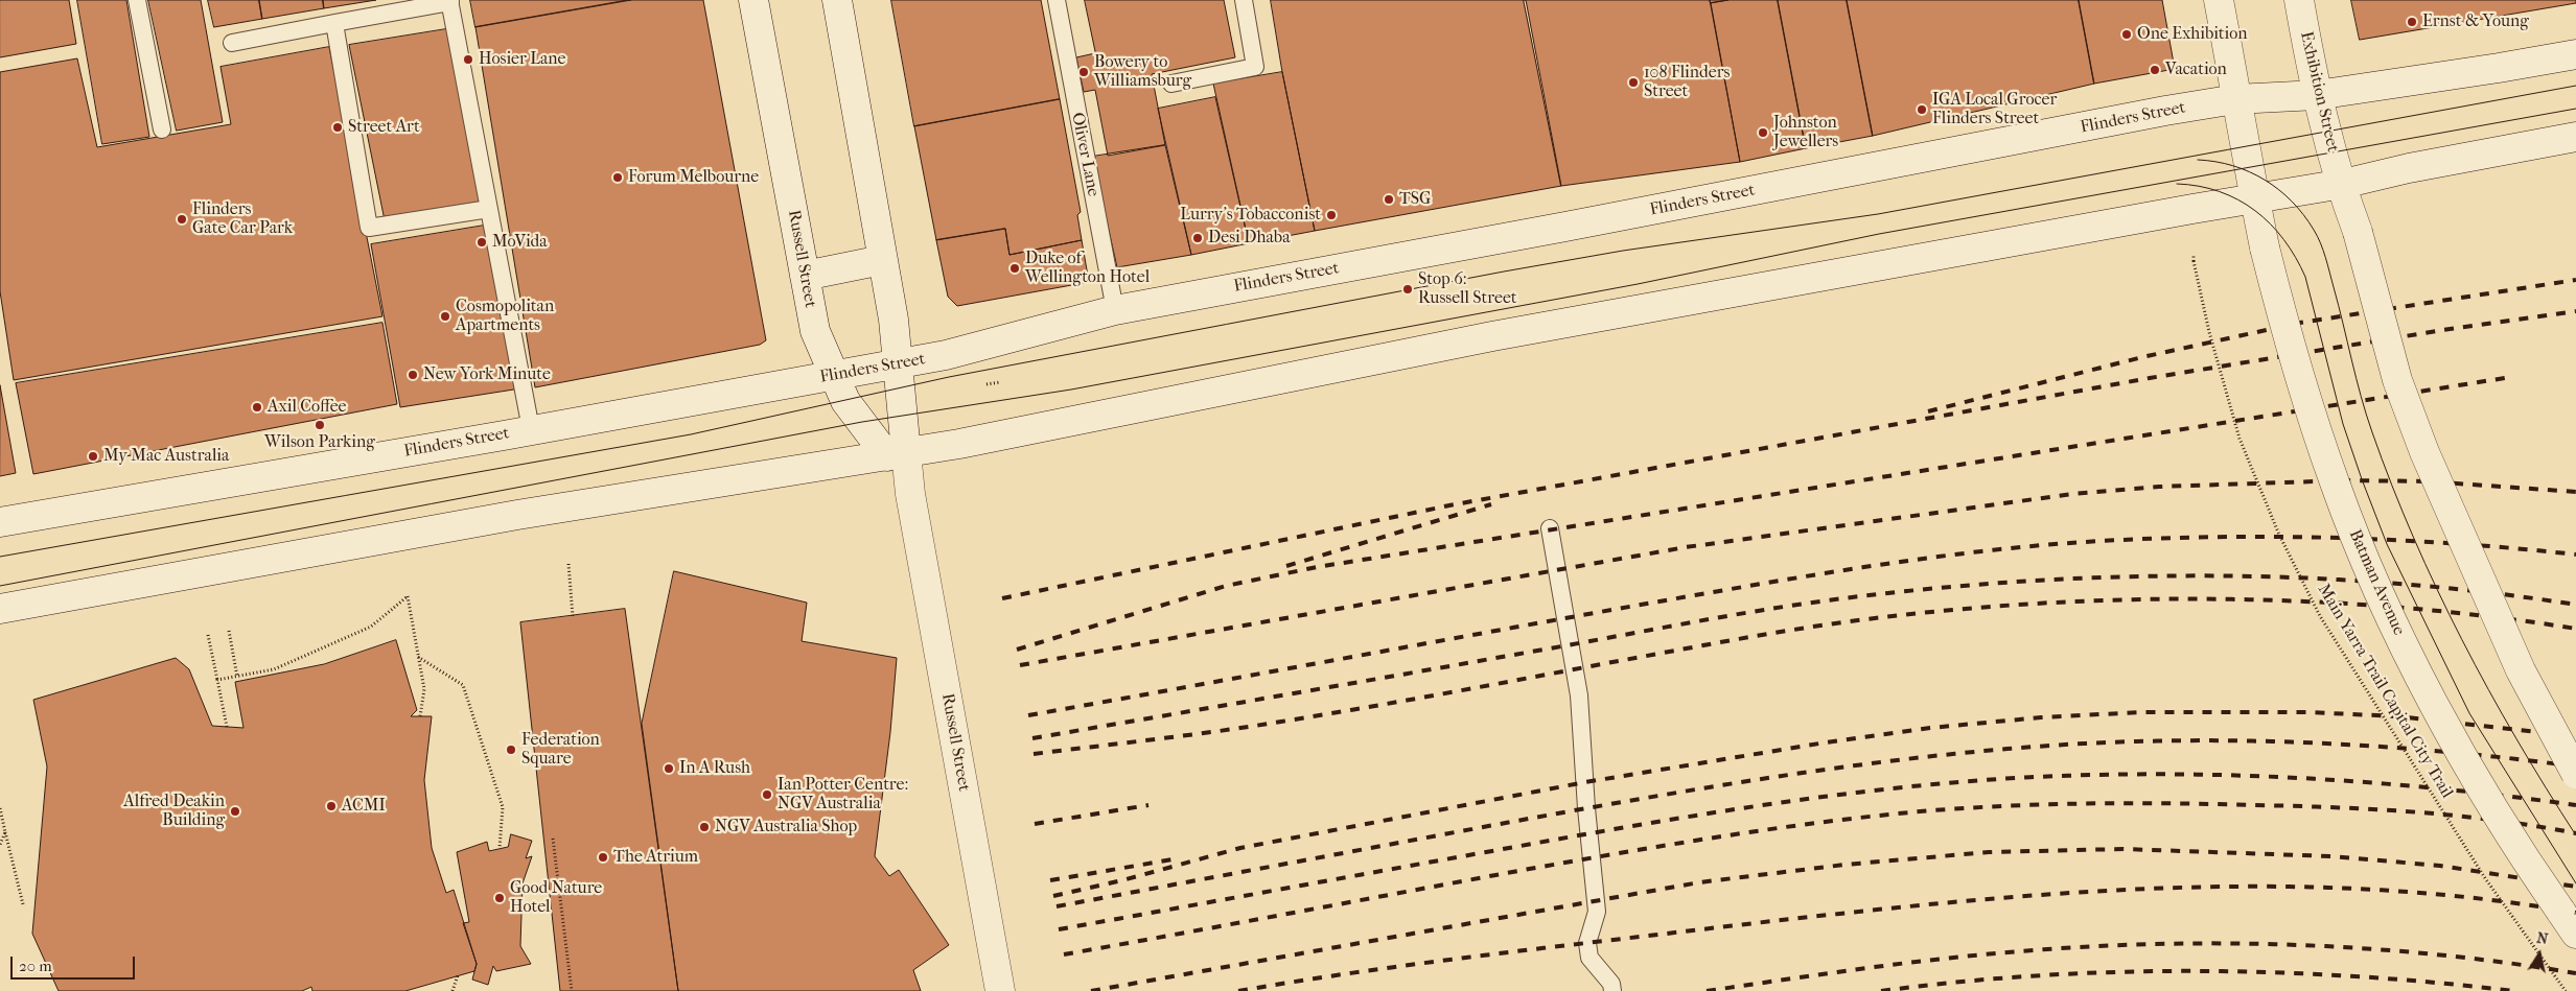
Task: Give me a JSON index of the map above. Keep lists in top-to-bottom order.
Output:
{
  "streets": {
    "main road": [
      "Exhibition Street",
      "Flinders Street",
      "Russell Street",
      "Batman Avenue"
    ],
    "lane": ["Oliver Lane"],
    "path": ["Main Yarra Trail Capital City Trail"]
  },
  "crossings": [
    ["Exhibition Street", "Flinders Street"],
    ["Flinders Street", "Oliver Lane"],
    ["Flinders Street", "Russell Street"]
  ],
  "places": [
    "Ernst & Young",
    "One Exhibition",
    "Hosier Lane",
    "Vacation",
    "Bowery to Williamsburg",
    "108 Flinders Street",
    "IGA Local Grocer Flinders Street",
    "Street Art",
    "Johnston Jewellers",
    "Forum Melbourne",
    "TSG",
    "Lurry's Tobacconist",
    "Flinders Gate Car Park",
    "Desi Dhaba",
    "MoVida",
    "Duke of Wellington Hotel",
    "Stop 6: Russell Street",
    "Cosmopolitan Apartments",
    "New York Minute",
    "Axil Coffee",
    "Wilson Parking",
    "My Mac Australia",
    "Federation Square",
    "In A Rush",
    "Ian Potter Centre: NGV Australia",
    "ACMI",
    "Alfred Deakin Building",
    "NGV Australia Shop",
    "The Atrium",
    "Good Nature Hotel"
  ],
  "scale_bar": "20 m",
  "north": "top"
}
